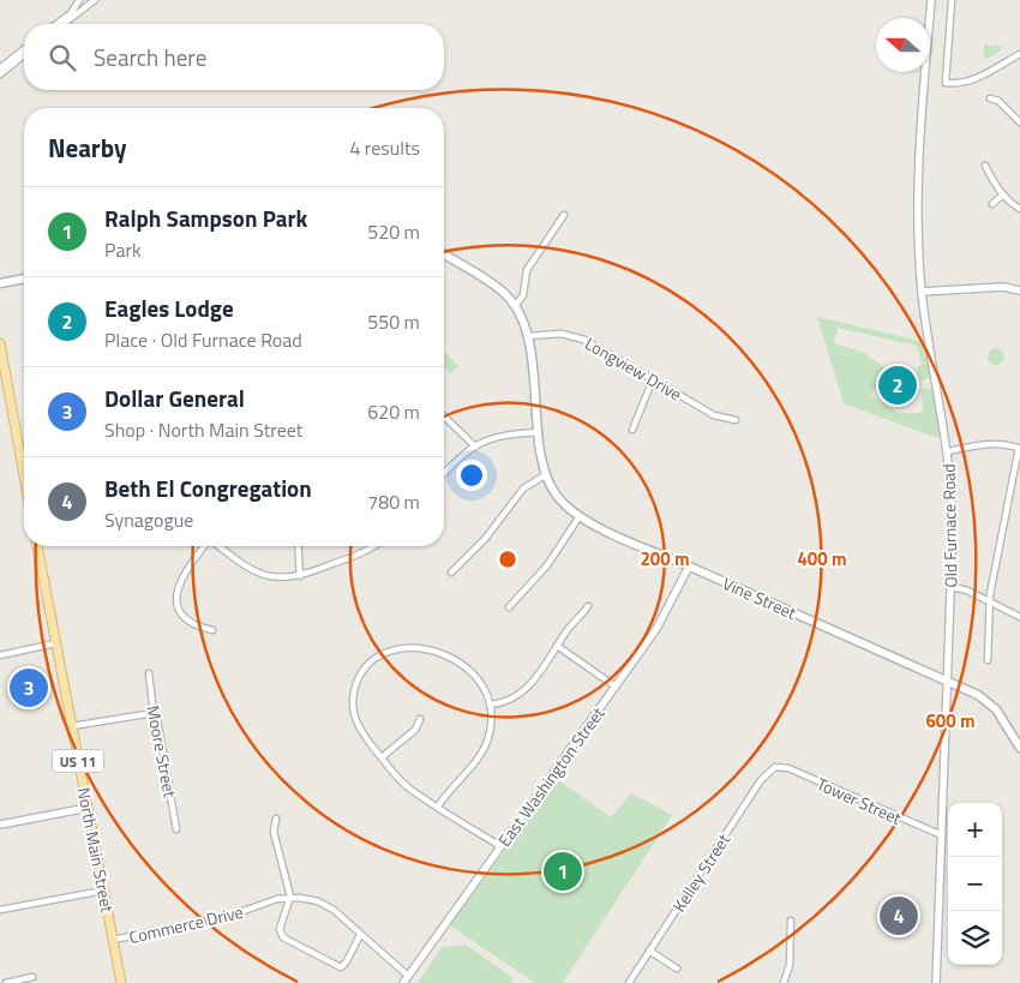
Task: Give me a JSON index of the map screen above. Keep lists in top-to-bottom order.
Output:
{
  "streets": {
    "main road": ["Vine Street", "US 11", "North Main Street"],
    "street": [
      "Longview Drive",
      "Old Furnace Road",
      "Moore Street",
      "East Washington Street",
      "Tower Street",
      "Kelley Street",
      "Commerce Drive"
    ]
  },
  "crossings": [
    ["Longview Drive", "Vine Street"],
    ["Old Furnace Road", "Vine Street"],
    ["Old Furnace Road", "Tower Street"],
    ["Vine Street", "East Washington Street"],
    ["East Washington Street", "Commerce Drive"],
    ["Tower Street", "Kelley Street"],
    ["North Main Street", "Commerce Drive"]
  ],
  "north": "left",
  "page": {
    "search": "Search here",
    "heading": ["Nearby", "4 results"],
    "list": [
      {
        "mark": "1",
        "name": "Ralph Sampson Park",
        "note": "Park",
        "value": "520 m"
      },
      {
        "mark": "2",
        "name": "Eagles Lodge",
        "note": "Place · Old Furnace Road",
        "value": "550 m"
      },
      {
        "mark": "3",
        "name": "Dollar General",
        "note": "Shop · North Main Street",
        "value": "620 m"
      },
      {
        "mark": "4",
        "name": "Beth El Congregation",
        "note": "Synagogue",
        "value": "780 m"
      }
    ],
    "pins": [
      "2",
      "3",
      "1",
      "4"
    ],
    "map_buttons": ["+", "−"]
  },
  "rings": ["200 m", "400 m", "600 m"]
}
